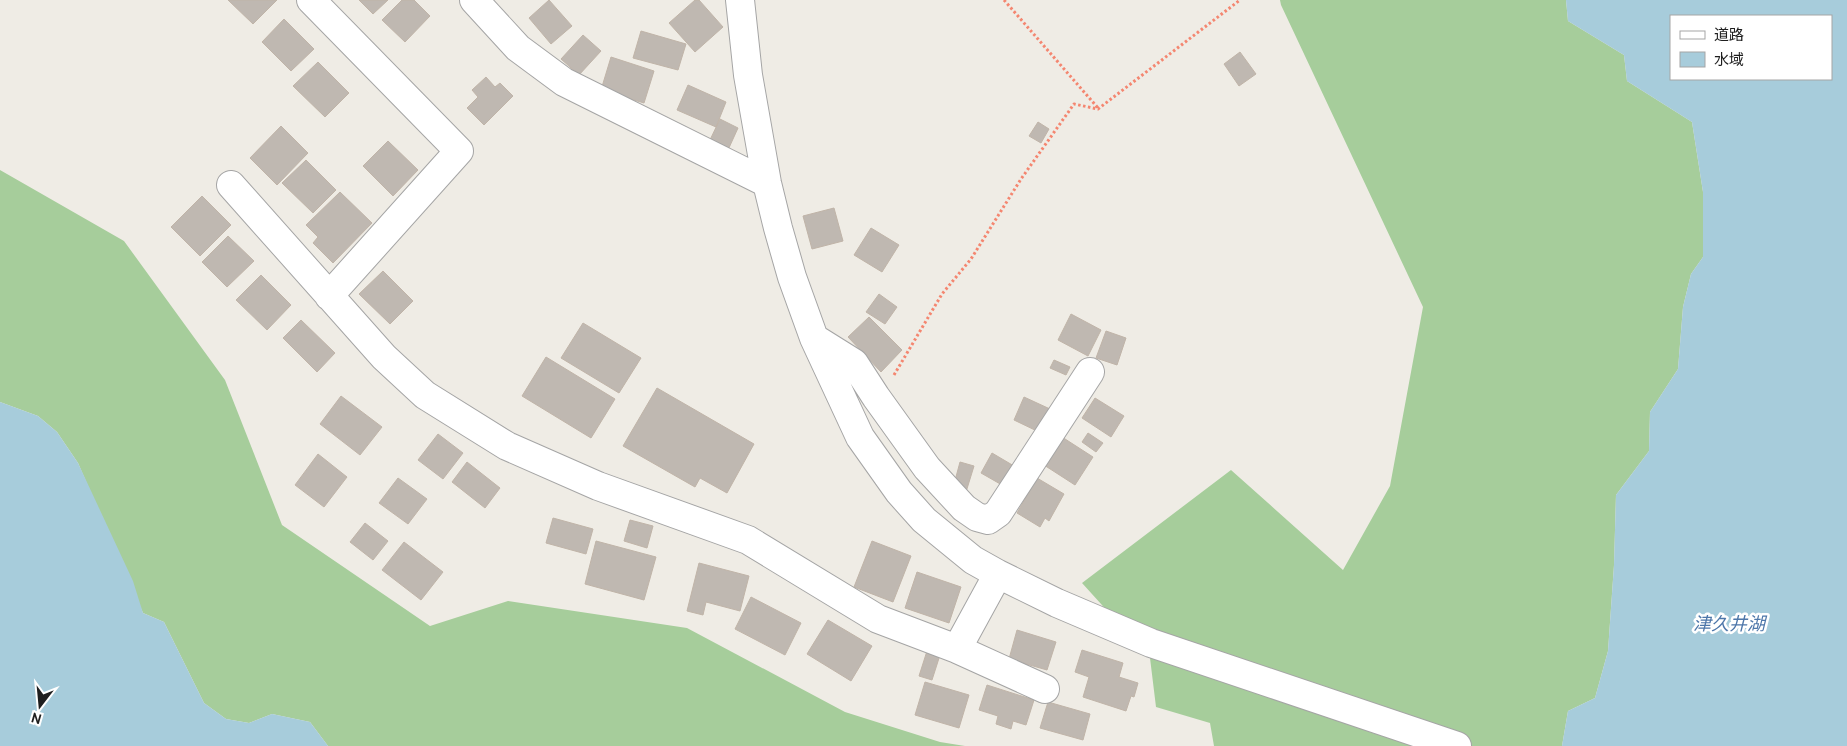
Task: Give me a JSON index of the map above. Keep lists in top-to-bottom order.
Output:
{
  "water": ["津久井湖"],
  "legend": ["道路", "水域"],
  "north": "bottom"
}
